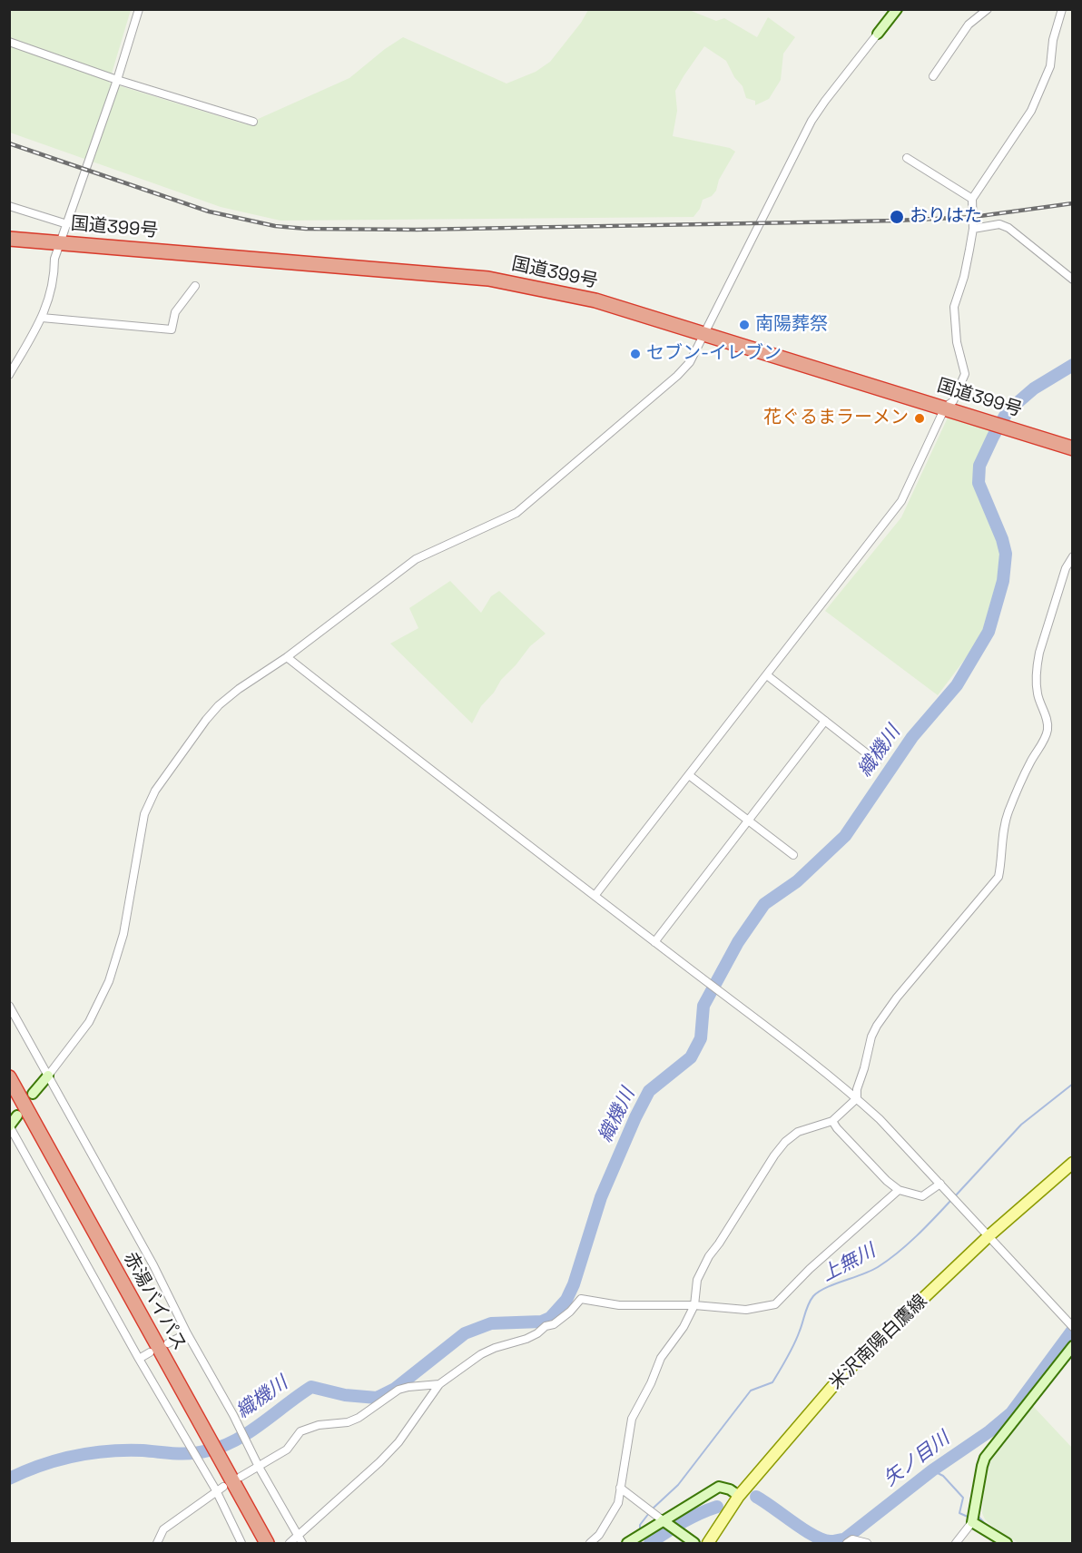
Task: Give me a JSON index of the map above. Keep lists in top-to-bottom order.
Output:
{
  "streets": {
    "highway": ["国道399号", "赤湯バイパス"],
    "main road": ["米沢南陽白鷹線"]
  },
  "water": ["織機川", "上無川", "矢ノ目川"],
  "places": [
    "おりはた",
    "南陽葬祭",
    "セブン-イレブン",
    "花ぐるまラーメン"
  ]
}
